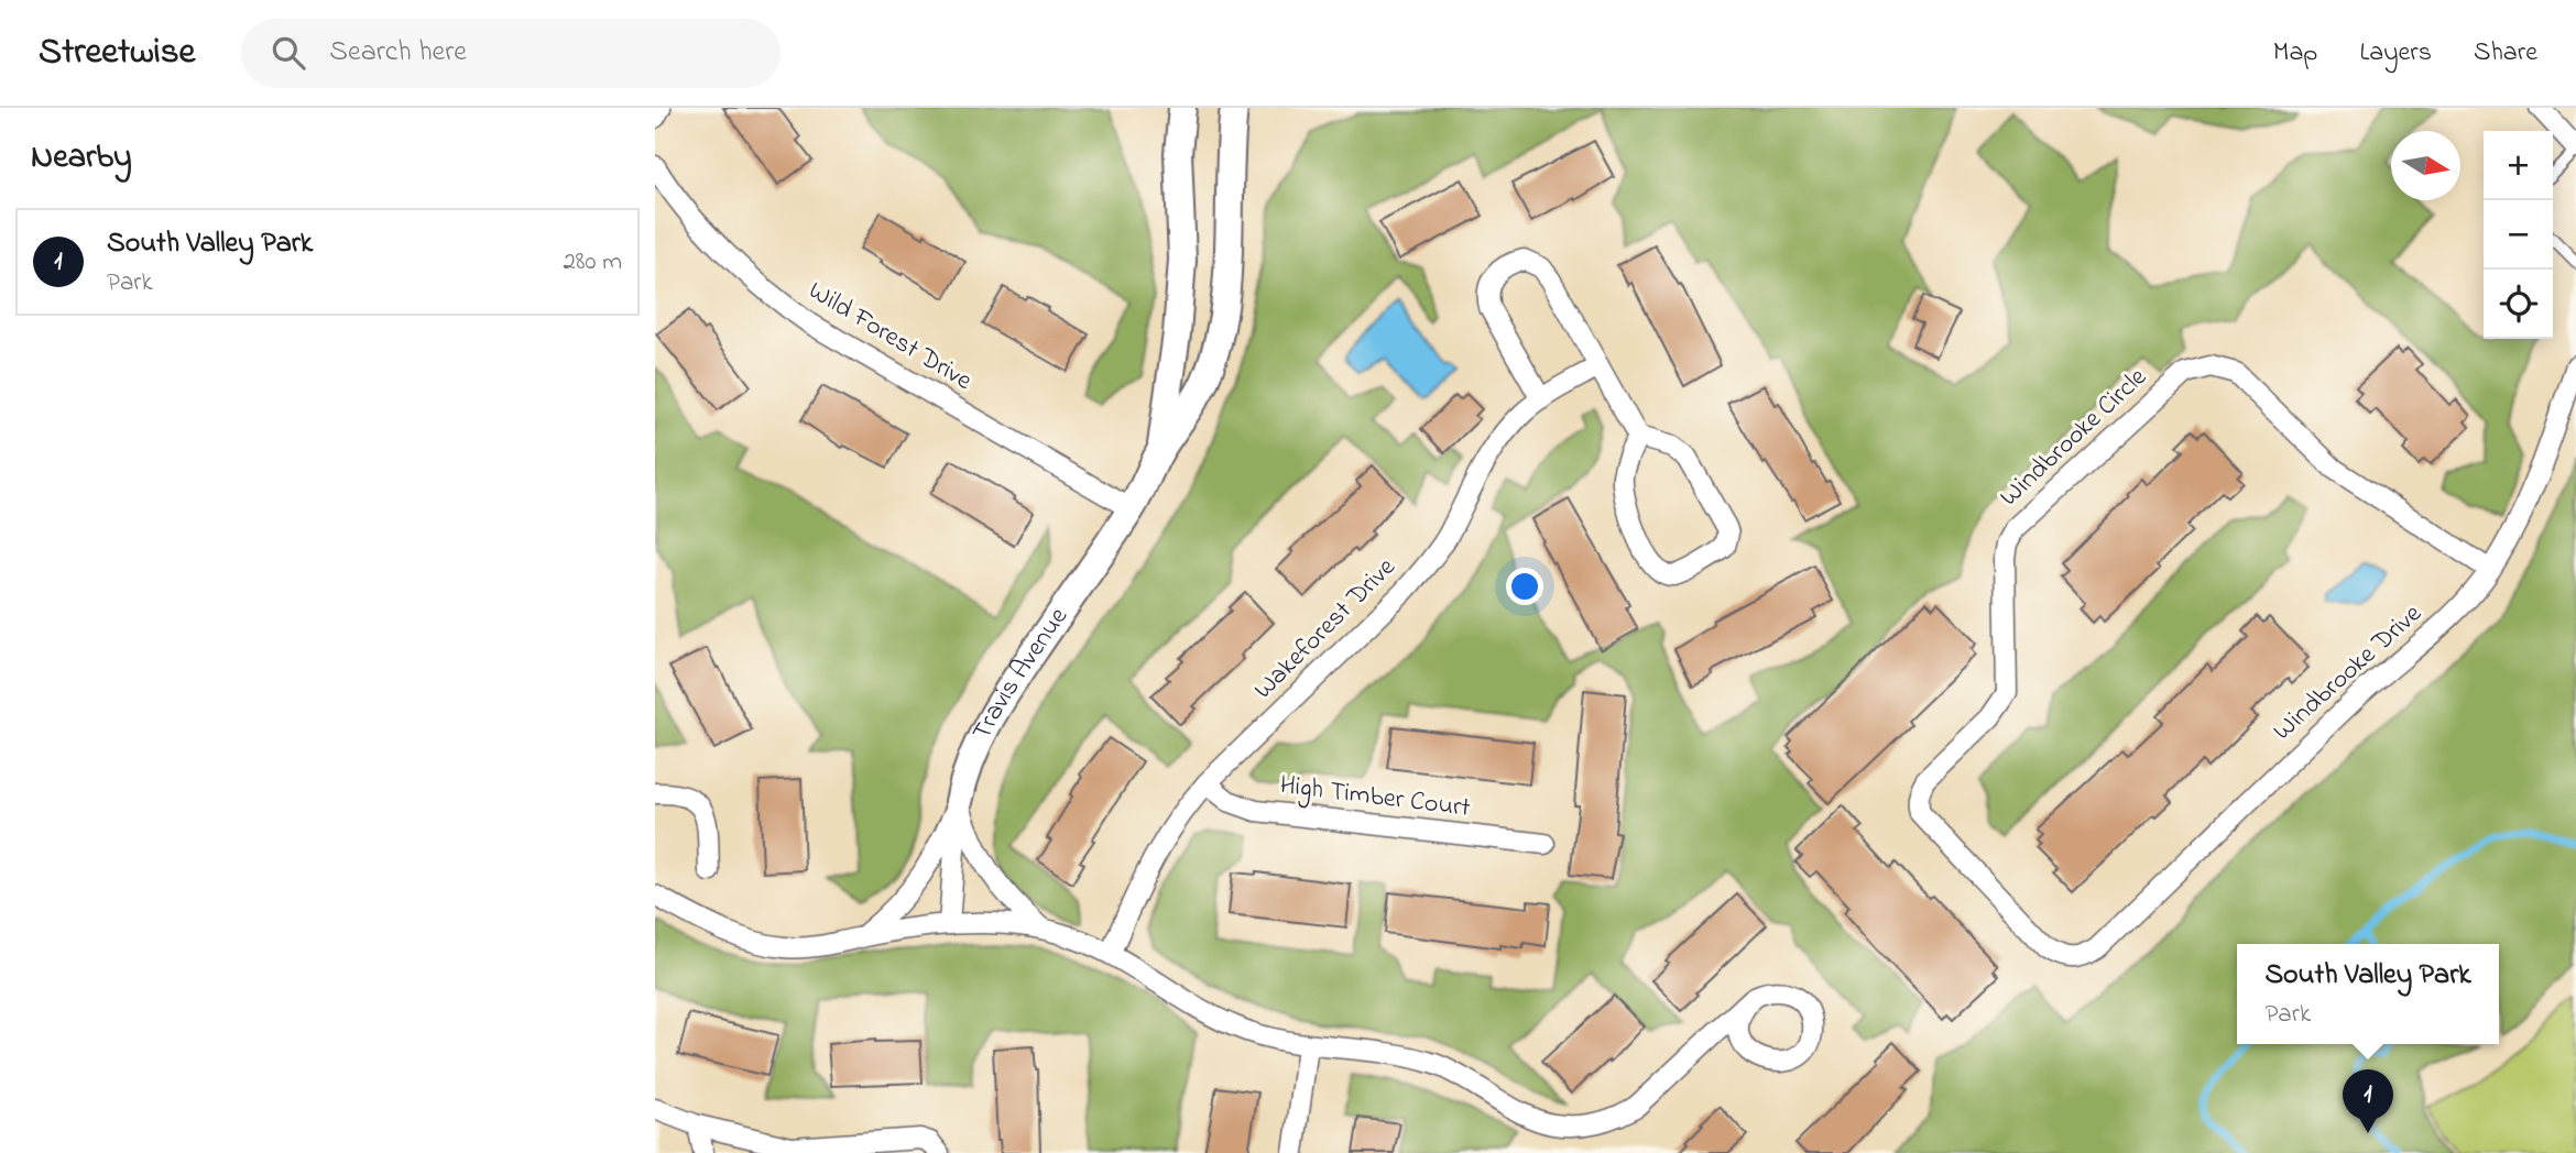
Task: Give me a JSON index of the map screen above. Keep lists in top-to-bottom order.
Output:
{
  "streets": {
    "street": [
      "Wild Forest Drive",
      "Windbrooke Circle",
      "Wakeforest Drive",
      "Windbrooke Drive",
      "Travis Avenue",
      "High Timber Court"
    ]
  },
  "crossings": [
    ["Wild Forest Drive", "Travis Avenue"],
    ["Windbrooke Circle", "Windbrooke Drive"],
    ["Wakeforest Drive", "High Timber Court"]
  ],
  "north": "right",
  "page": {
    "header": "Streetwise",
    "search": "Search here",
    "nav": ["Map", "Layers", "Share"],
    "heading": "Nearby",
    "map_buttons": ["+", "−"],
    "list": [
      {
        "mark": "1",
        "name": "South Valley Park",
        "note": "Park",
        "value": "280 m"
      }
    ],
    "popup": ["South Valley Park", "Park"],
    "pins": "1"
  }
}
